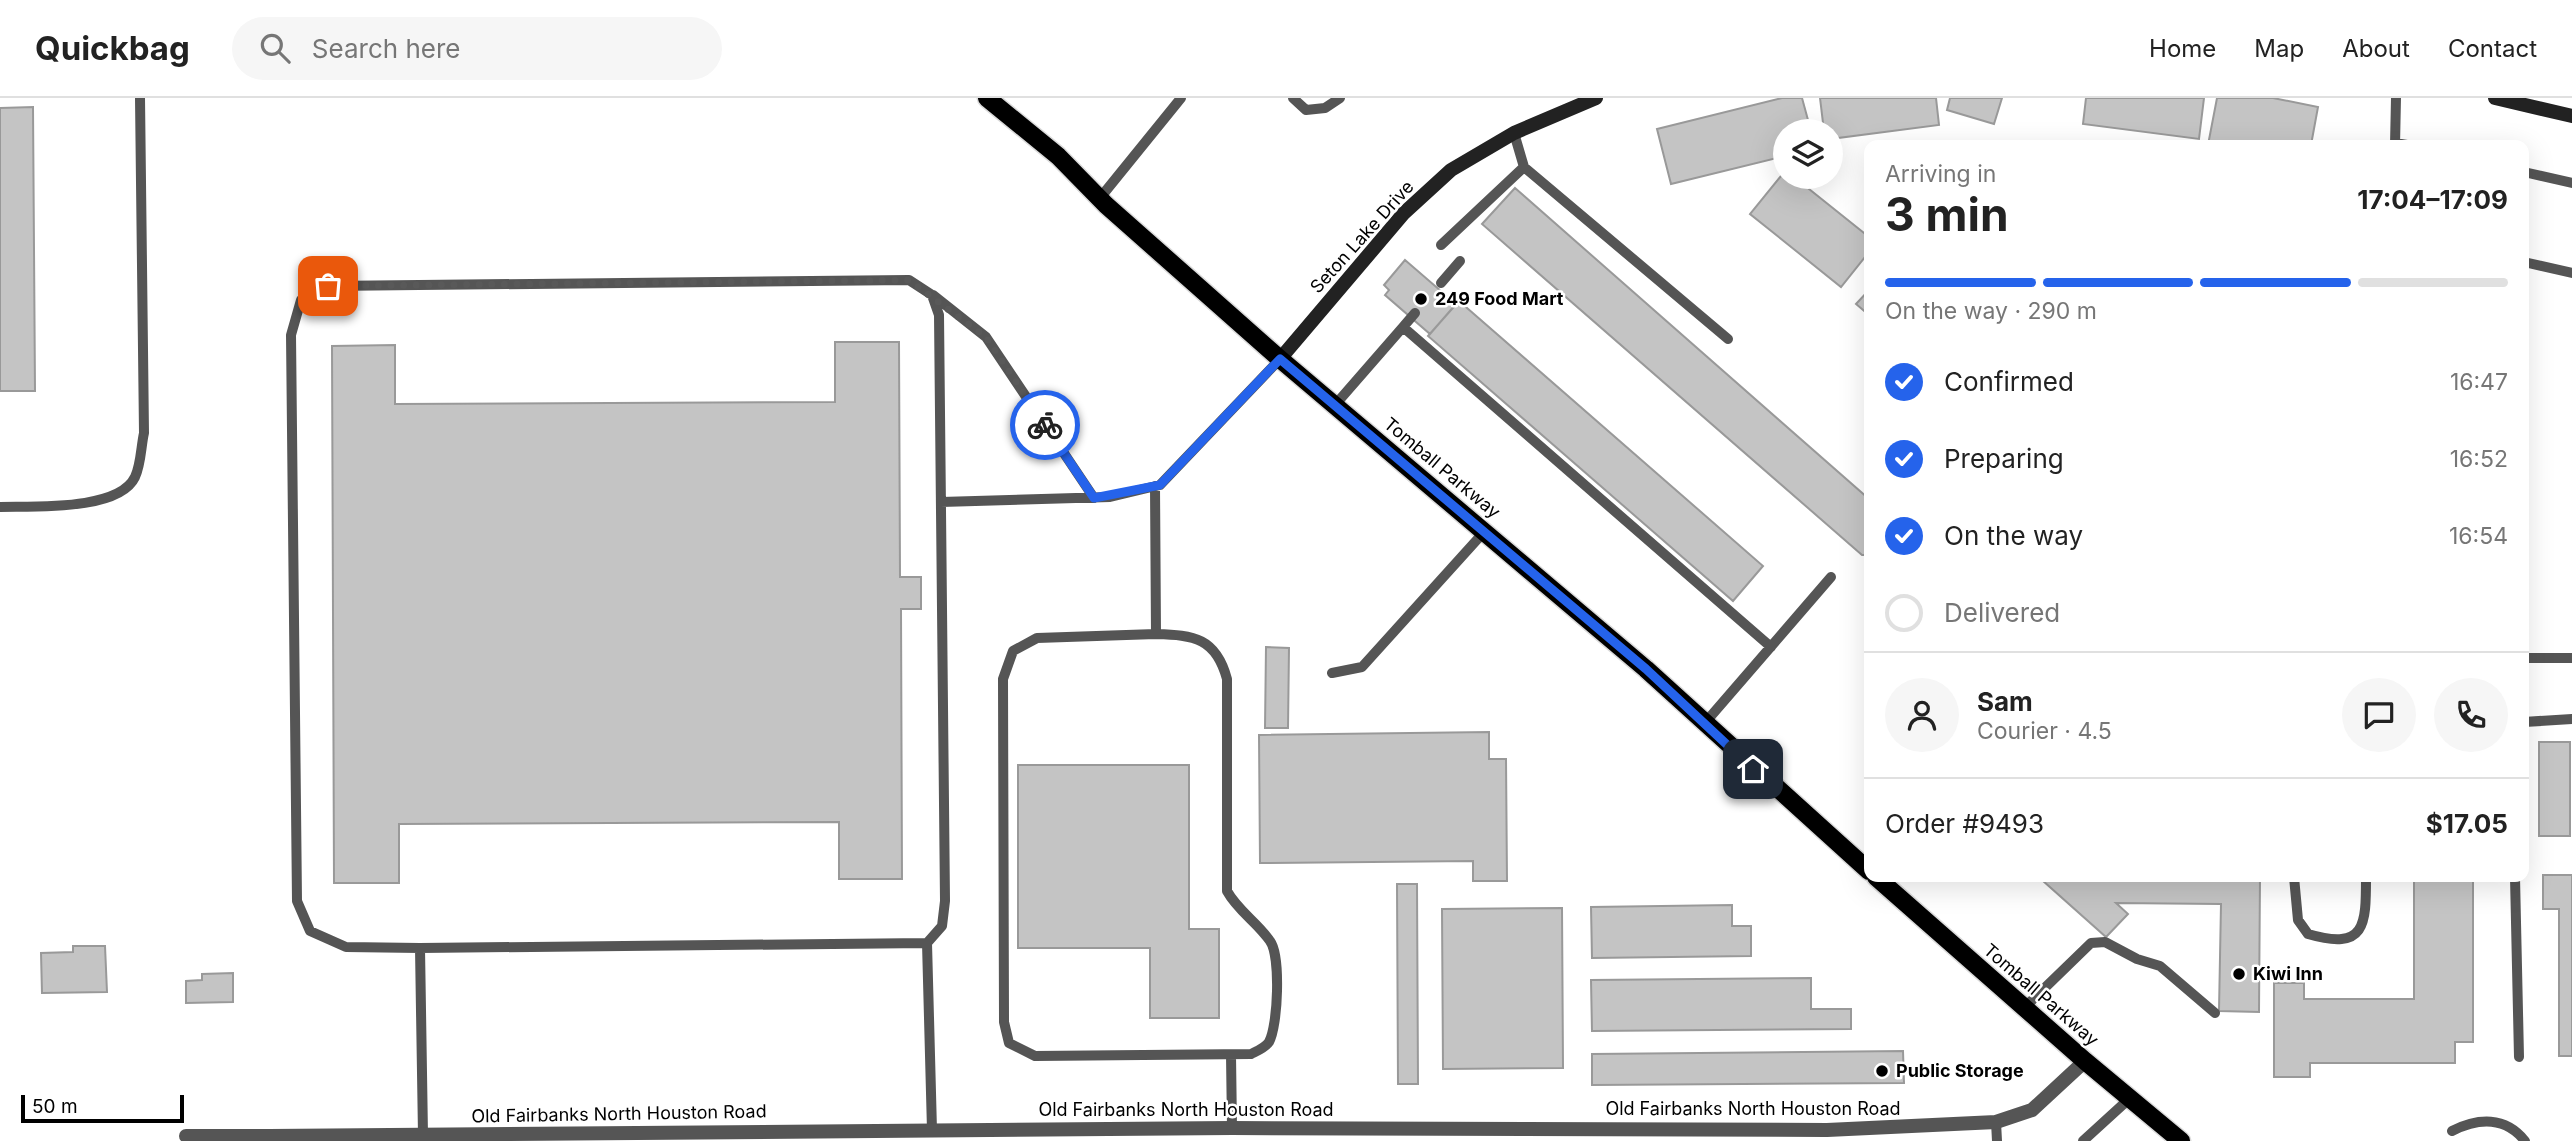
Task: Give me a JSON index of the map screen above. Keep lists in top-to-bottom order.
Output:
{
  "streets": {
    "main road": ["Tomball Parkway"],
    "street": ["Seton Lake Drive", "Old Fairbanks North Houston Road"]
  },
  "crossings": [
    ["Seton Lake Drive", "Tomball Parkway"],
    ["Tomball Parkway", "Old Fairbanks North Houston Road"]
  ],
  "places": ["249 Food Mart", "Kiwi Inn", "Public Storage"],
  "scale_bar": "50 m",
  "page": {
    "header": "Quickbag",
    "search": "Search here",
    "nav": [
      "Home",
      "Map",
      "About",
      "Contact"
    ],
    "heading": ["3 min", "Arriving in", "17:04–17:09"],
    "panel": [
      "Sam",
      "Courier · 4.5",
      "Order #9493",
      "$17.05"
    ],
    "bar": "On the way · 290 m",
    "list": [
      ["Confirmed", "16:47"],
      ["Preparing", "16:52"],
      ["On the way", "16:54"],
      "Delivered"
    ],
    "scale": "50 m"
  }
}
